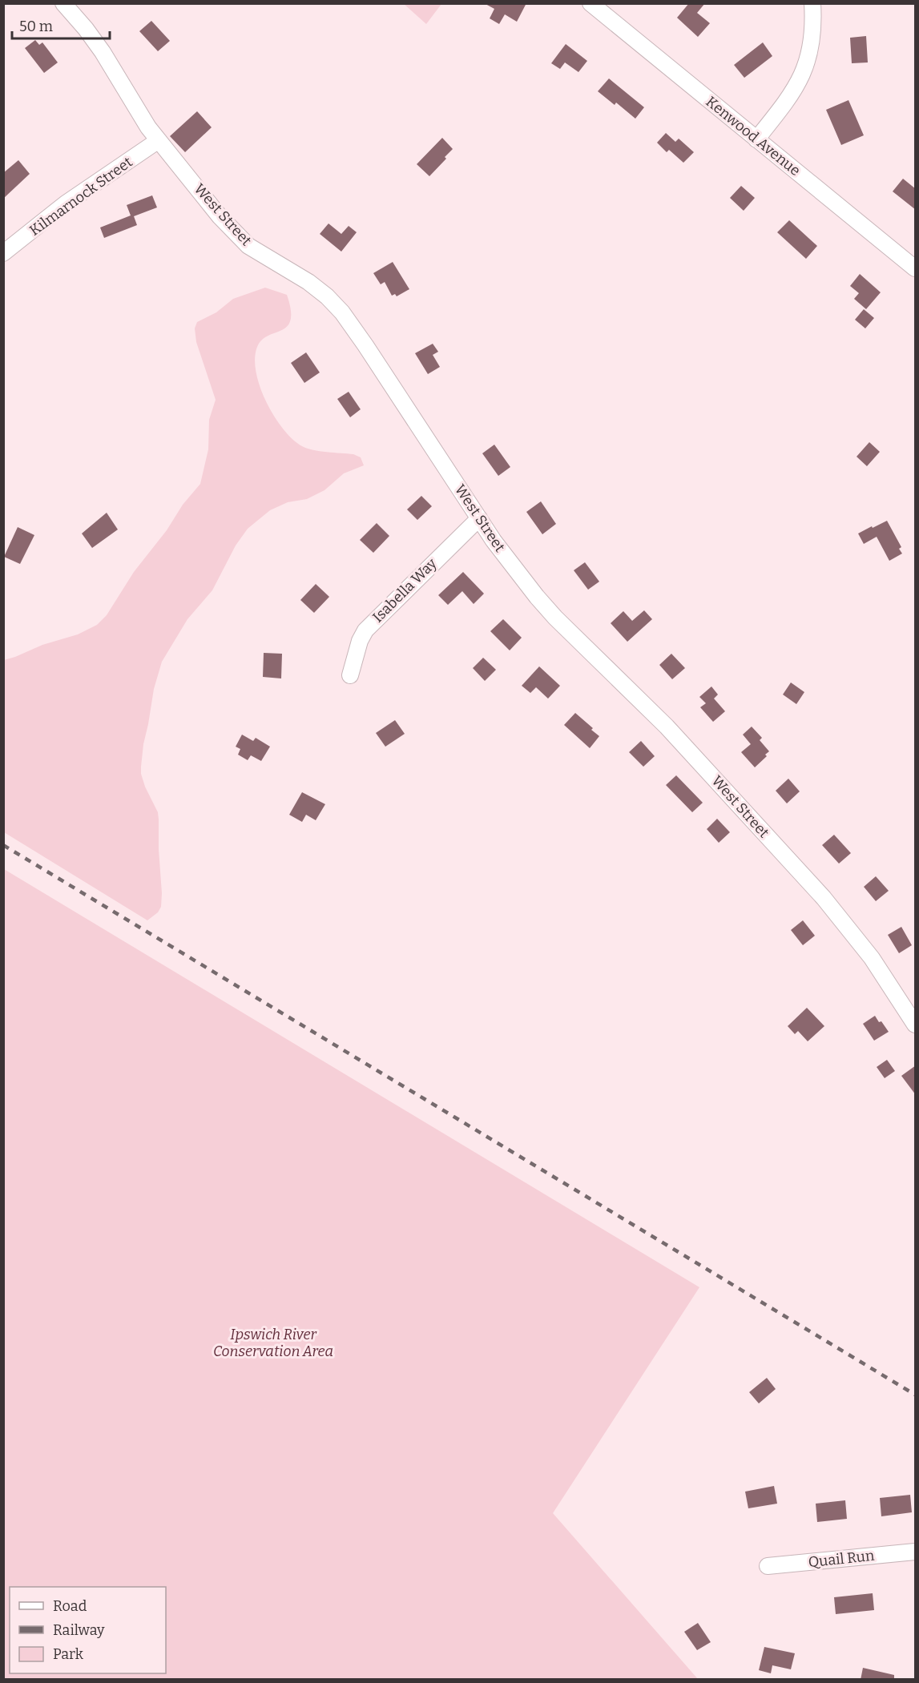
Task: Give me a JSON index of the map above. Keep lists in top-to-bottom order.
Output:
{
  "streets": {
    "street": [
      "Kenwood Avenue",
      "Kilmarnock Street",
      "West Street",
      "Isabella Way",
      "Quail Run"
    ]
  },
  "crossings": [
    ["Kilmarnock Street", "West Street"],
    ["West Street", "Isabella Way"]
  ],
  "parks": ["Ipswich River Conservation Area"],
  "legend": ["Road", "Railway", "Park"],
  "scale_bar": "50 m"
}
